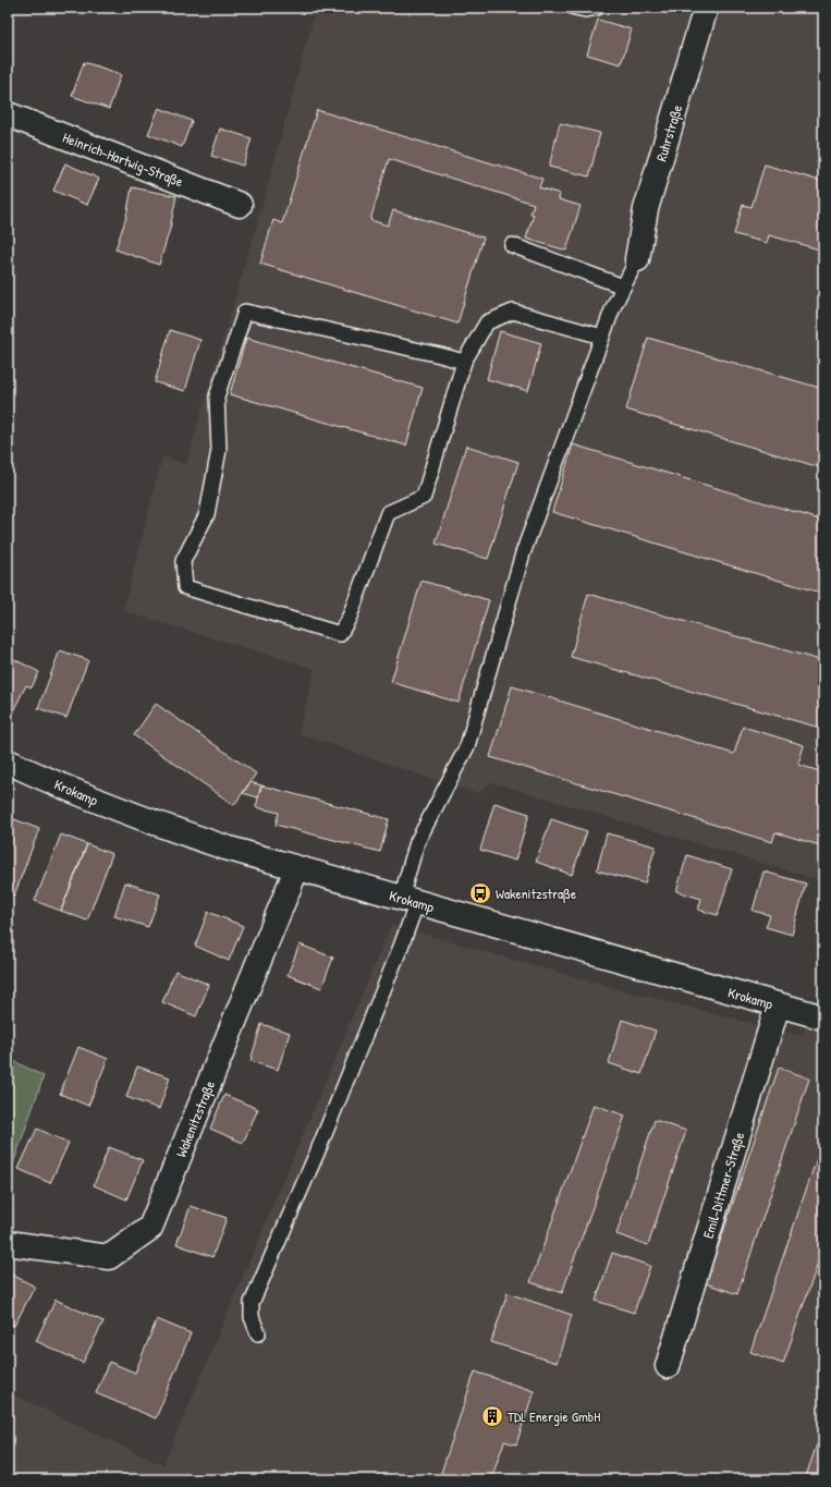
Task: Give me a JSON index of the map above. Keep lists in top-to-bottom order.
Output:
{
  "streets": {
    "street": [
      "Ruhrstraße",
      "Heinrich-Hartwig-Straße",
      "Krokamp",
      "Wakenitzstraße",
      "Emil-Dittmer-Straße"
    ]
  },
  "crossings": [
    ["Krokamp", "Wakenitzstraße"],
    ["Krokamp", "Emil-Dittmer-Straße"]
  ],
  "places": {
    "bus stop": ["Wakenitzstraße"],
    "building": ["TDL Energie GmbH"]
  }
}
